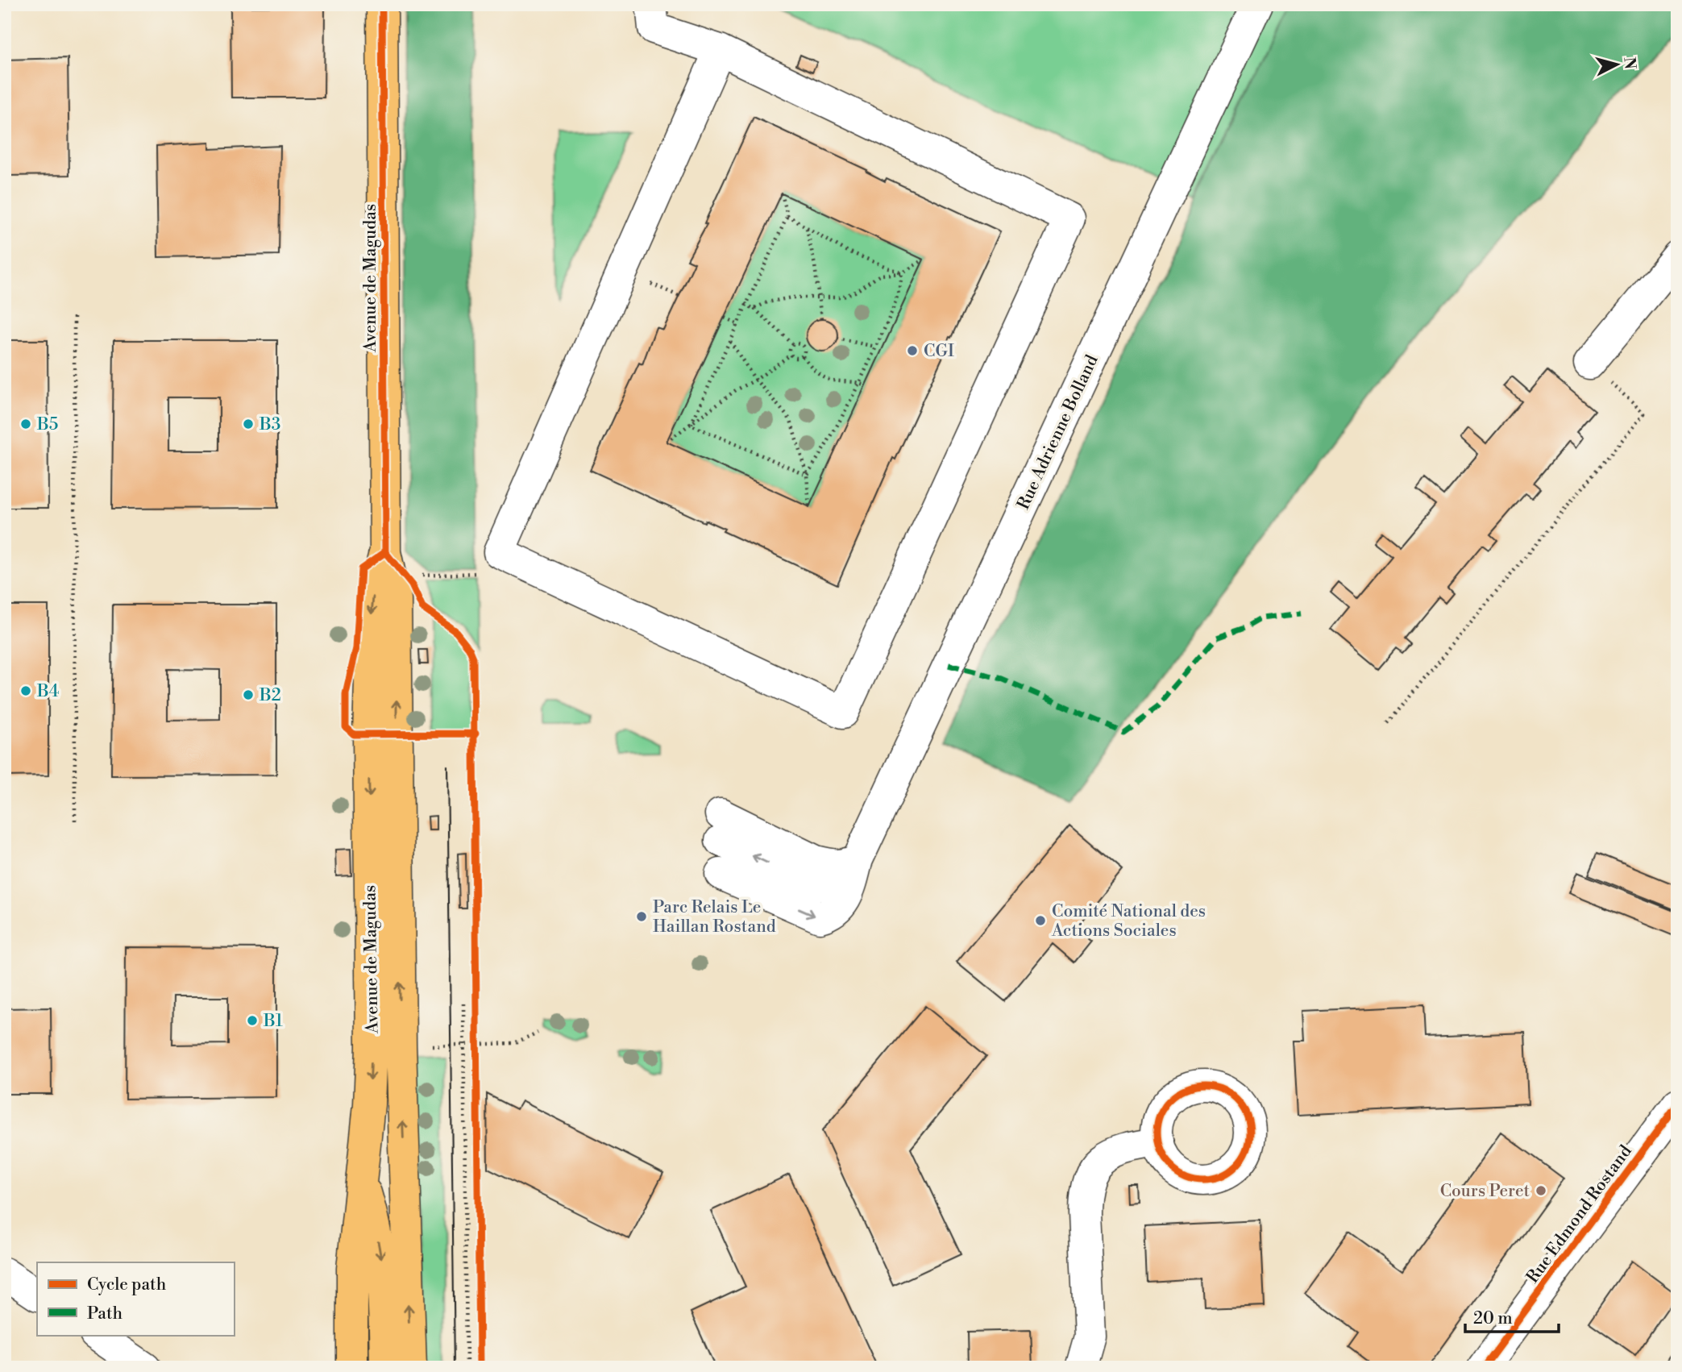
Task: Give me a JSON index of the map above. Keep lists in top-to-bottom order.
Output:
{
  "streets": {
    "main road": ["Avenue de Magudas"],
    "street": ["Rue Adrienne Bolland", "Rue Edmond Rostand"]
  },
  "places": [
    "CGI",
    "B5",
    "B3",
    "B4",
    "B2",
    "Parc Relais Le Haillan Rostand",
    "Comité National des Actions Sociales",
    "B1",
    "Cours Peret"
  ],
  "legend": ["Cycle path", "Path"],
  "scale_bar": "20 m",
  "north": "right"
}
